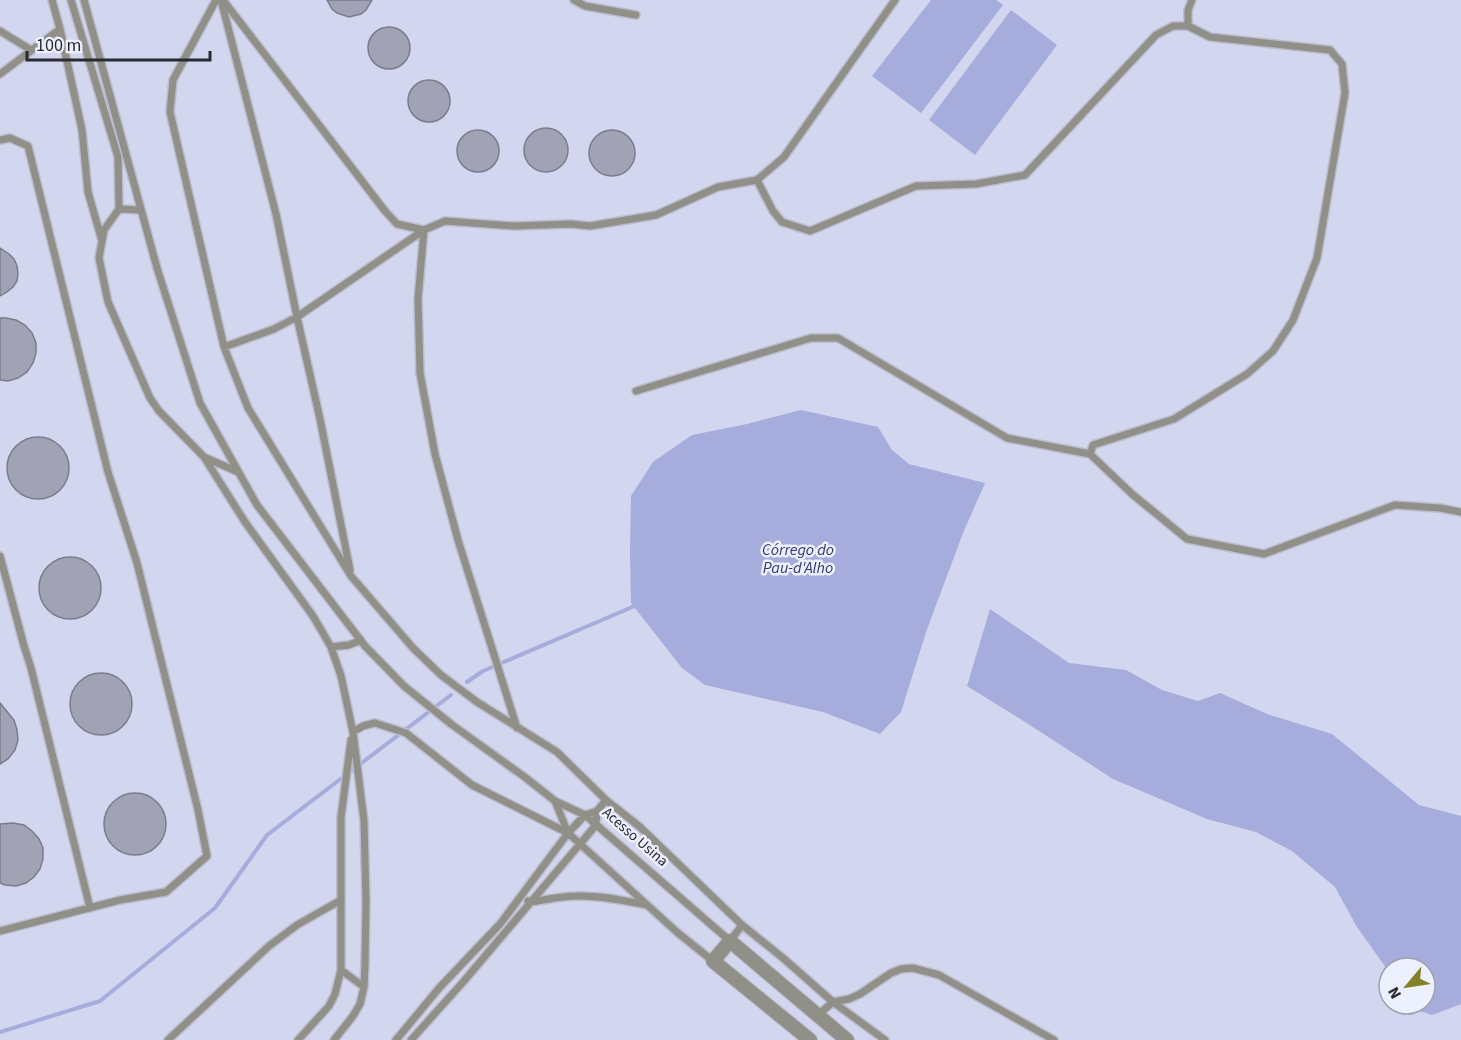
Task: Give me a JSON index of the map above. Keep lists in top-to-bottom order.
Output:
{
  "streets": {
    "street": ["Acesso Usina"]
  },
  "water": ["Córrego do Pau-d'Alho"],
  "scale_bar": "100 m",
  "north": "bottom left"
}
